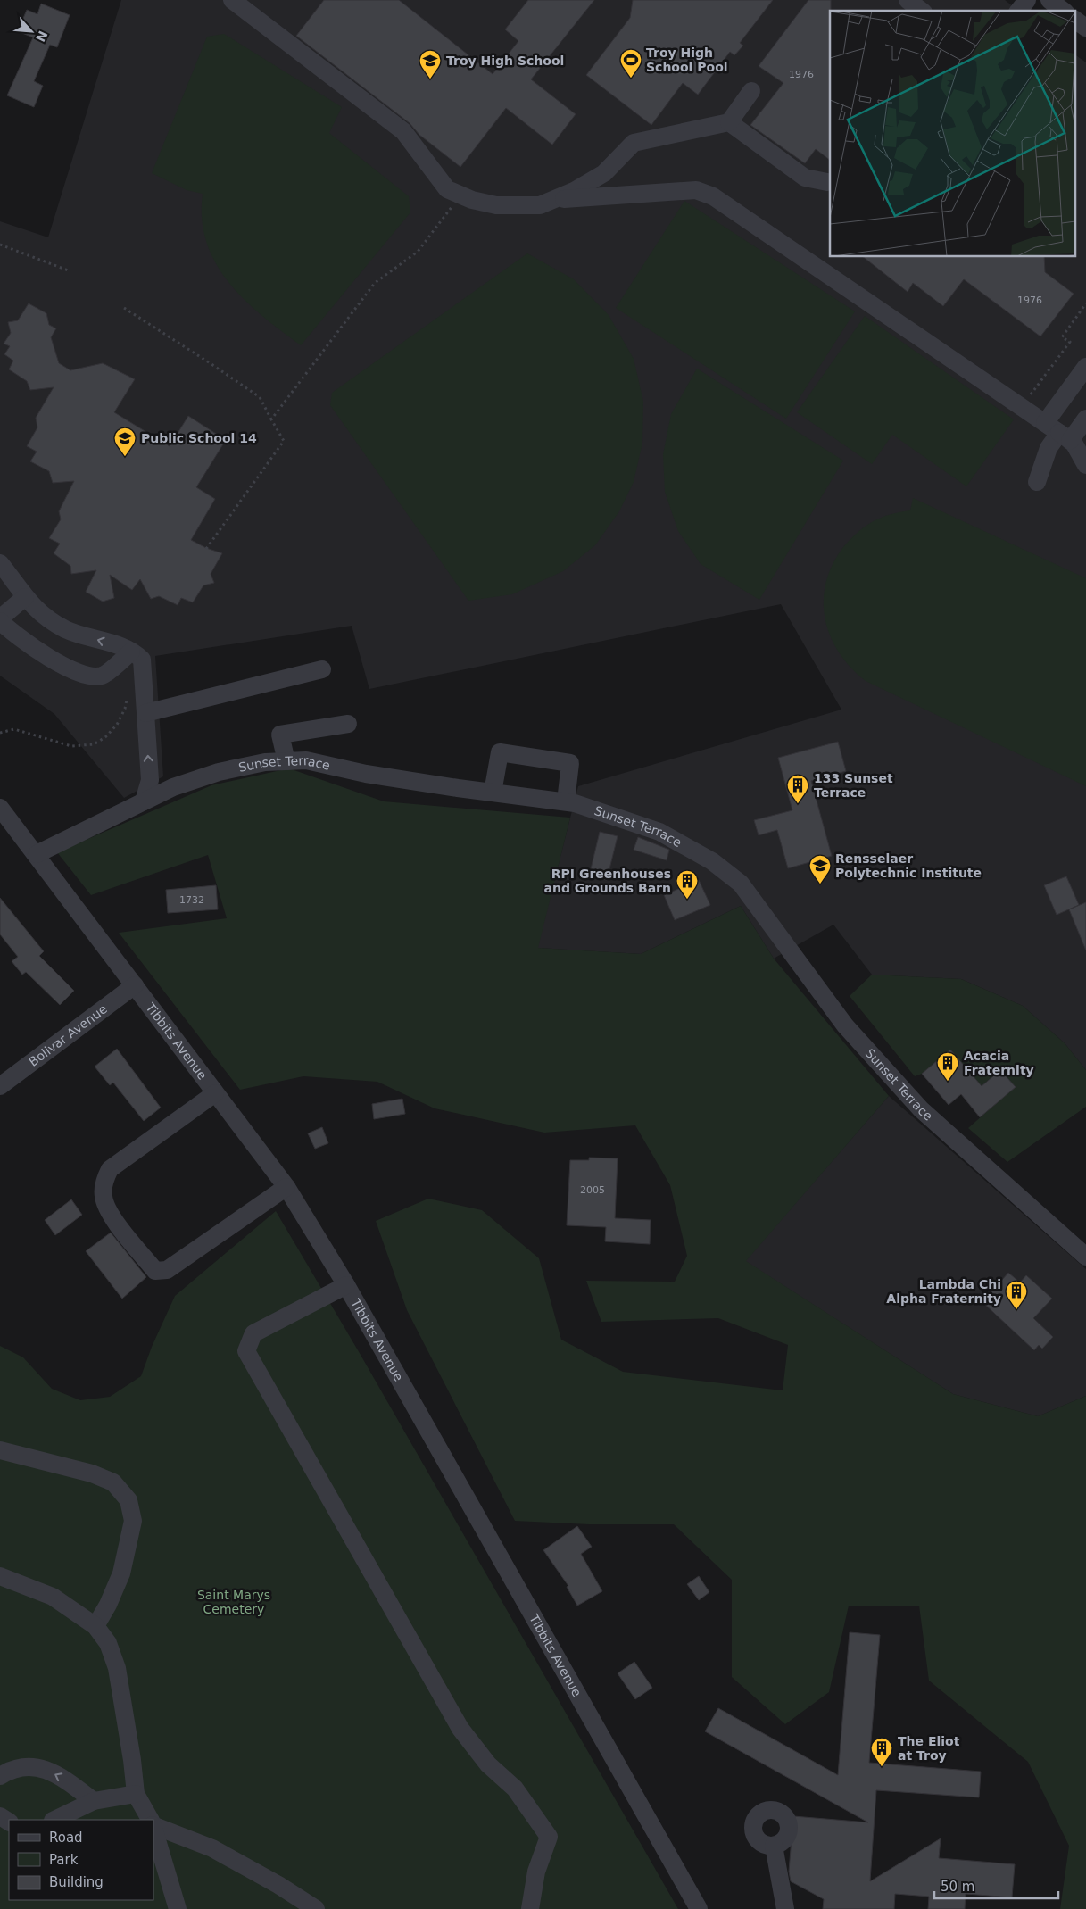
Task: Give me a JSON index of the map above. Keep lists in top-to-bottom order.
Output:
{
  "streets": {
    "street": ["Sunset Terrace", "Bolivar Avenue", "Tibbits Avenue"]
  },
  "crossings": [
    ["Sunset Terrace", "Tibbits Avenue"],
    ["Bolivar Avenue", "Tibbits Avenue"]
  ],
  "parks": ["Saint Marys Cemetery"],
  "places": {
    "sports": ["Troy High School Pool"],
    "school or university": ["Troy High School", "Public School 14", "Rensselaer Polytechnic Institute"],
    "building": [
      "133 Sunset Terrace",
      "RPI Greenhouses and Grounds Barn",
      "Acacia Fraternity",
      "Lambda Chi Alpha Fraternity",
      "The Eliot at Troy"
    ]
  },
  "house_numbers": [
    "1976",
    "1976",
    "1732",
    "2005"
  ],
  "legend": ["Road", "Park", "Building"],
  "scale_bar": "50 m",
  "north": "bottom right"
}
